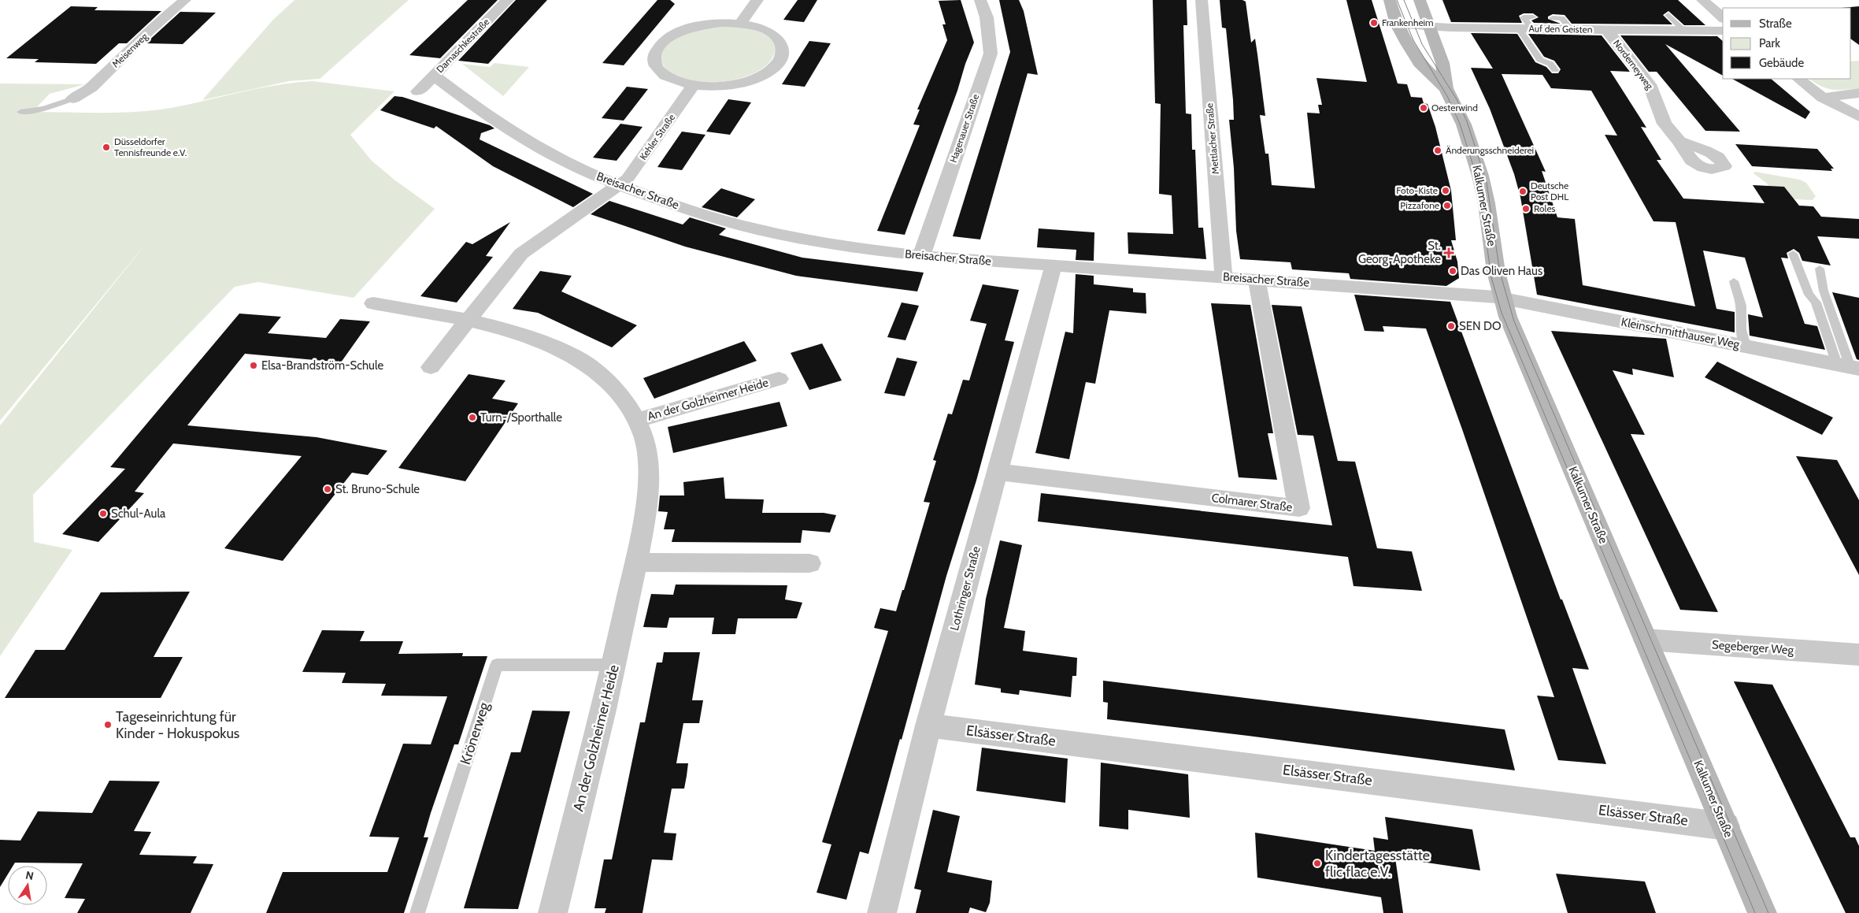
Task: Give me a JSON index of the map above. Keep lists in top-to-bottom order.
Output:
{
  "streets": {
    "main road": ["Kalkumer Straße"],
    "street": [
      "Auf den Geisten",
      "Damaschkestraße",
      "Meisenweg",
      "Norderneyweg",
      "Hagenauer Straße",
      "Kehler Straße",
      "Mettlacher Straße",
      "Breisacher Straße",
      "Kleinschmitthauser Weg",
      "An der Golzheimer Heide",
      "Colmarer Straße",
      "Lothringer Straße",
      "Segeberger Weg",
      "Elsässer Straße"
    ],
    "lane": ["Krönerweg"]
  },
  "crossings": [
    ["Auf den Geisten", "Norderneyweg"],
    ["Auf den Geisten", "Kalkumer Straße"],
    ["Damaschkestraße", "Breisacher Straße"],
    ["Hagenauer Straße", "Breisacher Straße"],
    ["Kehler Straße", "Breisacher Straße"],
    ["Mettlacher Straße", "Breisacher Straße"],
    ["Breisacher Straße", "Kalkumer Straße"],
    ["Breisacher Straße", "Kleinschmitthauser Weg"],
    ["Breisacher Straße", "Colmarer Straße"],
    ["Breisacher Straße", "Lothringer Straße"],
    ["Kalkumer Straße", "Kleinschmitthauser Weg"],
    ["Kalkumer Straße", "Segeberger Weg"],
    ["Kalkumer Straße", "Elsässer Straße"],
    ["An der Golzheimer Heide", "Krönerweg"],
    ["Colmarer Straße", "Lothringer Straße"],
    ["Lothringer Straße", "Elsässer Straße"]
  ],
  "places": {
    "other": [
      "Frankenheim",
      "Oesterwind",
      "Düsseldorfer Tennisfreunde e.V.",
      "Änderungsschneiderei",
      "Foto-Kiste",
      "Deutsche Post DHL",
      "Pizzafone",
      "Roles",
      "Das Oliven Haus",
      "SEN DO",
      "Elsa-Brandström-Schule",
      "Turn-/Sporthalle",
      "St. Bruno-Schule",
      "Schul-Aula",
      "Tageseinrichtung für Kinder - Hokuspokus",
      "Kindertagesstätte flic flac e.V."
    ],
    "health": ["St. Georg-Apotheke"]
  },
  "legend": ["Straße", "Park", "Gebäude"],
  "north": "top"
}
